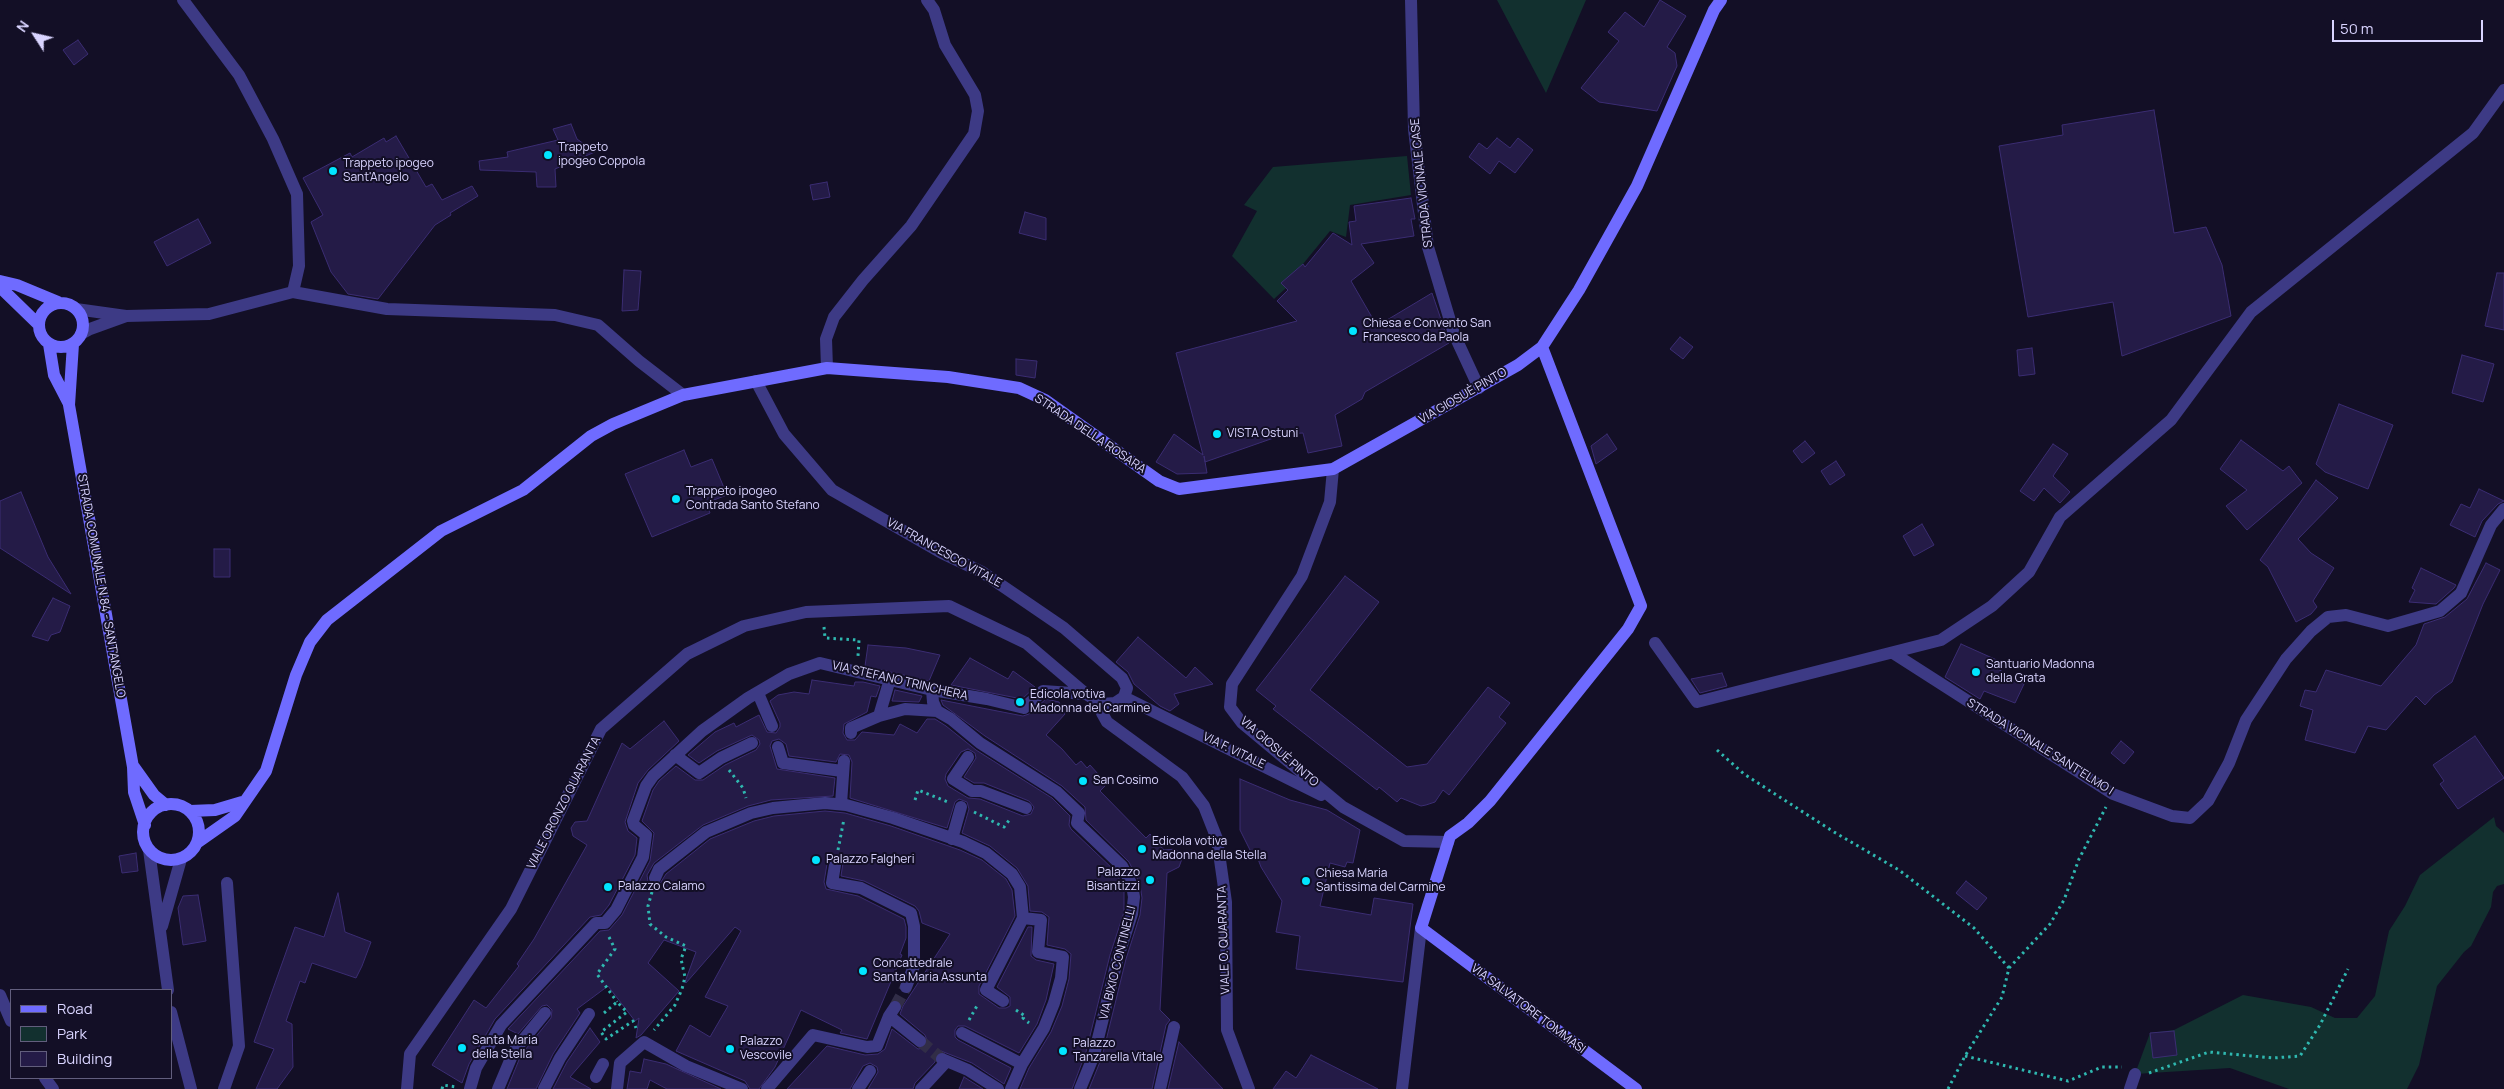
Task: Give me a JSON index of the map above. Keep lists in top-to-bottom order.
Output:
{
  "streets": {
    "street": [
      "STRADA VICINALE CASE",
      "VIA GIOSUÈ PINTO",
      "STRADA DELLA ROSARA",
      "VIA FRANCESCO VITALE",
      "STRADA COMUNALE N.84 - SANT'ANGELO",
      "VIA STEFANO TRINCHERA",
      "STRADA VICINALE SANT'ELMO I",
      "VIA F. VITALE",
      "VIALE ORONZO QUARANTA",
      "VIALE O. QUARANTA",
      "VIA BIXIO CONTINELLI",
      "VIA SALVATORE TOMMASI"
    ]
  },
  "crossings": [
    ["STRADA VICINALE CASE", "VIA GIOSUÈ PINTO"],
    ["VIA GIOSUÈ PINTO", "STRADA DELLA ROSARA"],
    ["VIA GIOSUÈ PINTO", "VIA F. VITALE"],
    ["STRADA DELLA ROSARA", "VIA FRANCESCO VITALE"],
    ["STRADA DELLA ROSARA", "STRADA COMUNALE N.84 - SANT'ANGELO"],
    ["VIA FRANCESCO VITALE", "VIA F. VITALE"],
    ["VIA STEFANO TRINCHERA", "VIALE ORONZO QUARANTA"]
  ],
  "places": [
    "Trappeto ipogeo Coppola",
    "Trappeto ipogeo Sant'Angelo",
    "Chiesa e Convento San Francesco da Paola",
    "VISTA Ostuni",
    "Trappeto ipogeo Contrada Santo Stefano",
    "Santuario Madonna della Grata",
    "Edicola votiva Madonna del Carmine",
    "San Cosimo",
    "Edicola votiva Madonna della Stella",
    "Palazzo Falgheri",
    "Palazzo Bisantizzi",
    "Chiesa Maria Santissima del Carmine",
    "Palazzo Calamo",
    "Concattedrale Santa Maria Assunta",
    "Santa Maria della Stella",
    "Palazzo Vescovile",
    "Palazzo Tanzarella Vitale"
  ],
  "legend": ["Road", "Park", "Building"],
  "scale_bar": "50 m",
  "north": "top left"
}
